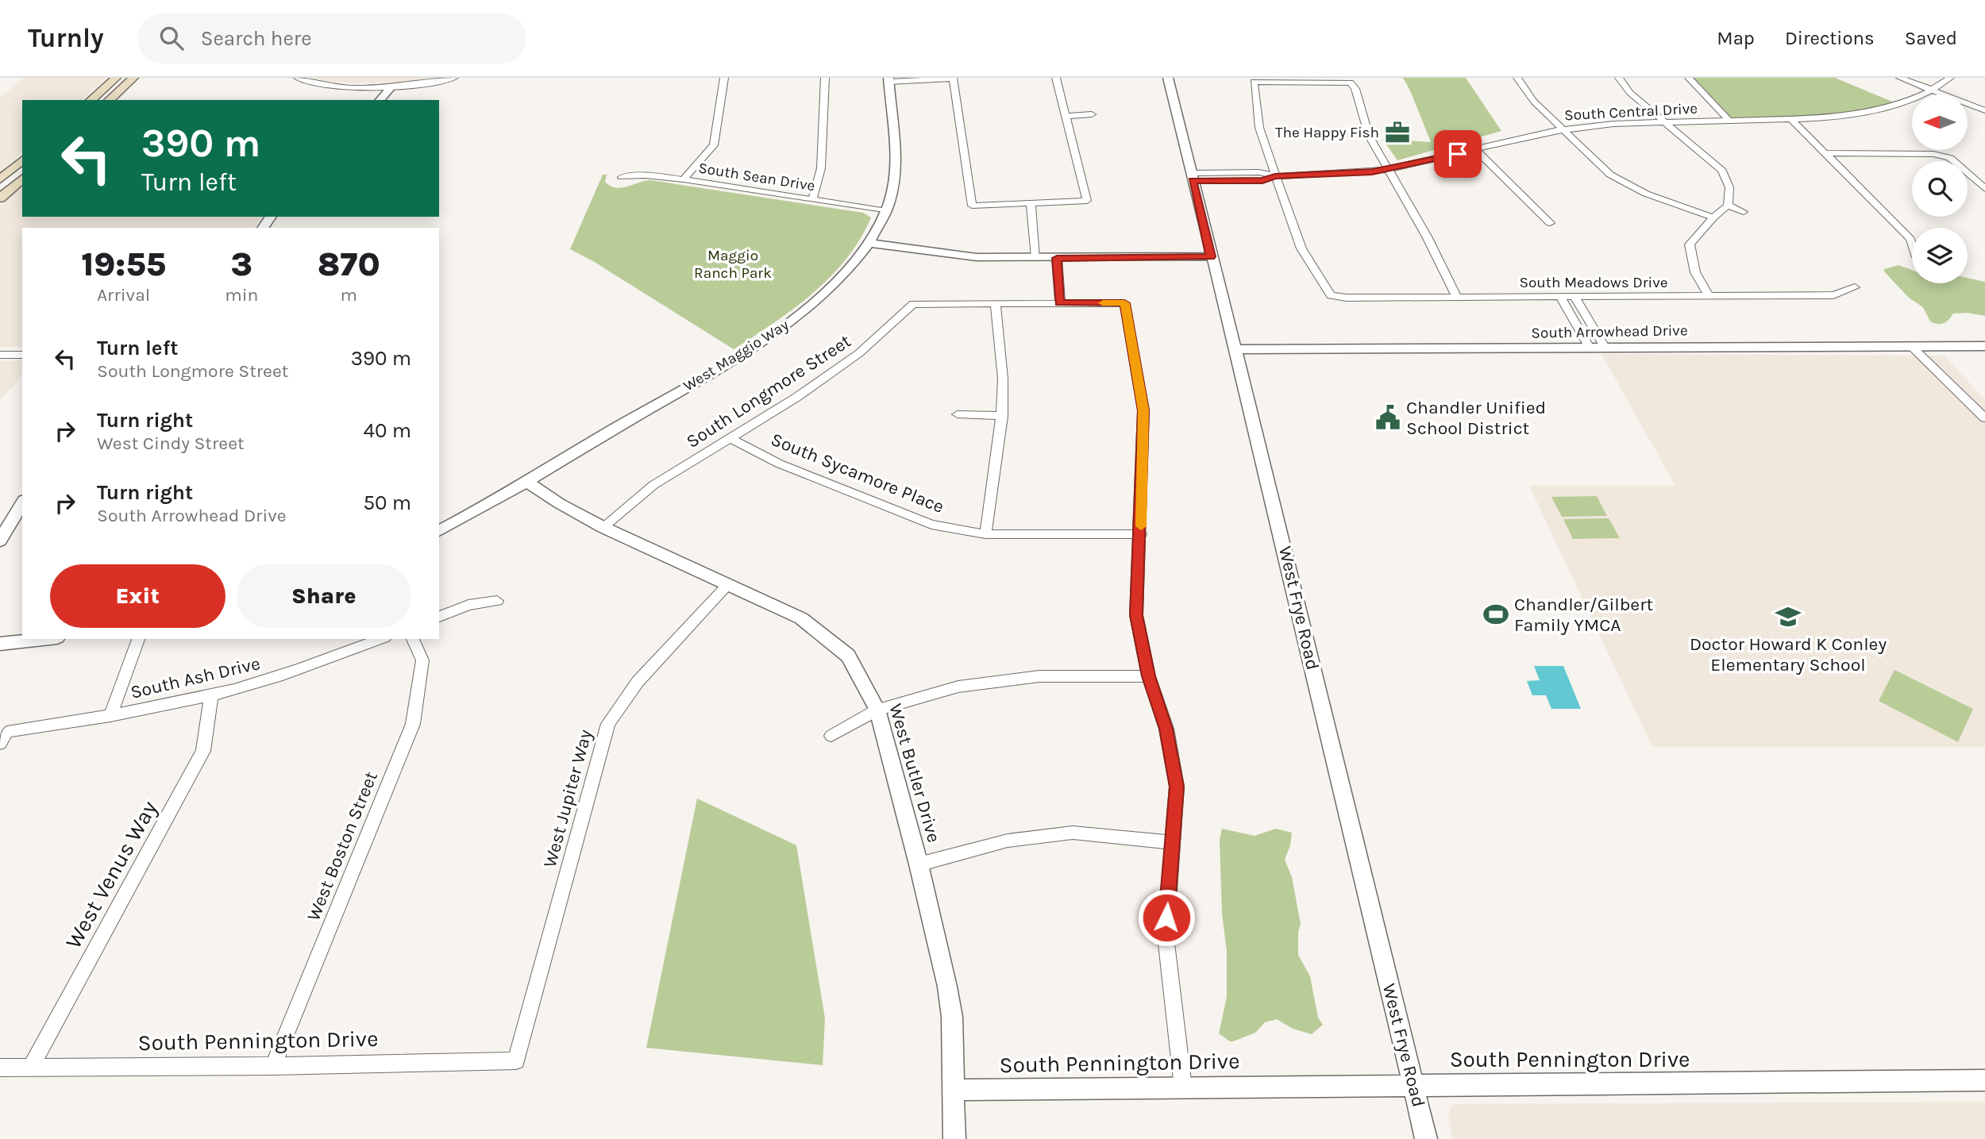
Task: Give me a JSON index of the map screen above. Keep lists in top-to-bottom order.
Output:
{
  "streets": {
    "street": [
      "South Central Drive",
      "South Sean Drive",
      "South Meadows Drive",
      "South Arrowhead Drive",
      "West Maggio Way",
      "South Longmore Street",
      "South Sycamore Place",
      "West Frye Road",
      "South Ash Drive",
      "West Butler Drive",
      "West Jupiter Way",
      "West Boston Street",
      "West Venus Way",
      "South Pennington Drive"
    ]
  },
  "crossings": [
    ["South Central Drive", "South Meadows Drive"],
    ["South Central Drive", "West Frye Road"],
    ["South Sean Drive", "West Maggio Way"],
    ["South Arrowhead Drive", "West Frye Road"],
    ["West Maggio Way", "West Butler Drive"],
    ["South Longmore Street", "South Sycamore Place"],
    ["South Longmore Street", "West Butler Drive"],
    ["West Frye Road", "South Pennington Drive"],
    ["South Ash Drive", "West Venus Way"],
    ["West Butler Drive", "West Jupiter Way"],
    ["West Butler Drive", "South Pennington Drive"],
    ["West Jupiter Way", "South Pennington Drive"],
    ["West Boston Street", "South Pennington Drive"],
    ["West Venus Way", "South Pennington Drive"]
  ],
  "parks": ["Maggio Ranch Park"],
  "places": {
    "office": ["The Happy Fish"],
    "public building": ["Chandler Unified School District"],
    "sports": ["Chandler/Gilbert Family YMCA"],
    "school or university": ["Doctor Howard K Conley Elementary School"]
  },
  "north": "left",
  "page": {
    "header": "Turnly",
    "search": "Search here",
    "nav": ["Map", "Directions", "Saved"],
    "turn": ["390 m", "Turn left"],
    "eta": [
      "19:55",
      "Arrival",
      "3",
      "min",
      "870",
      "m"
    ],
    "list": [
      {
        "name": "Turn left",
        "note": "South Longmore Street",
        "value": "390 m"
      },
      {
        "name": "Turn right",
        "note": "West Cindy Street",
        "value": "40 m"
      },
      {
        "name": "Turn right",
        "note": "South Arrowhead Drive",
        "value": "50 m"
      }
    ],
    "buttons": ["Exit", "Share"]
  }
}
